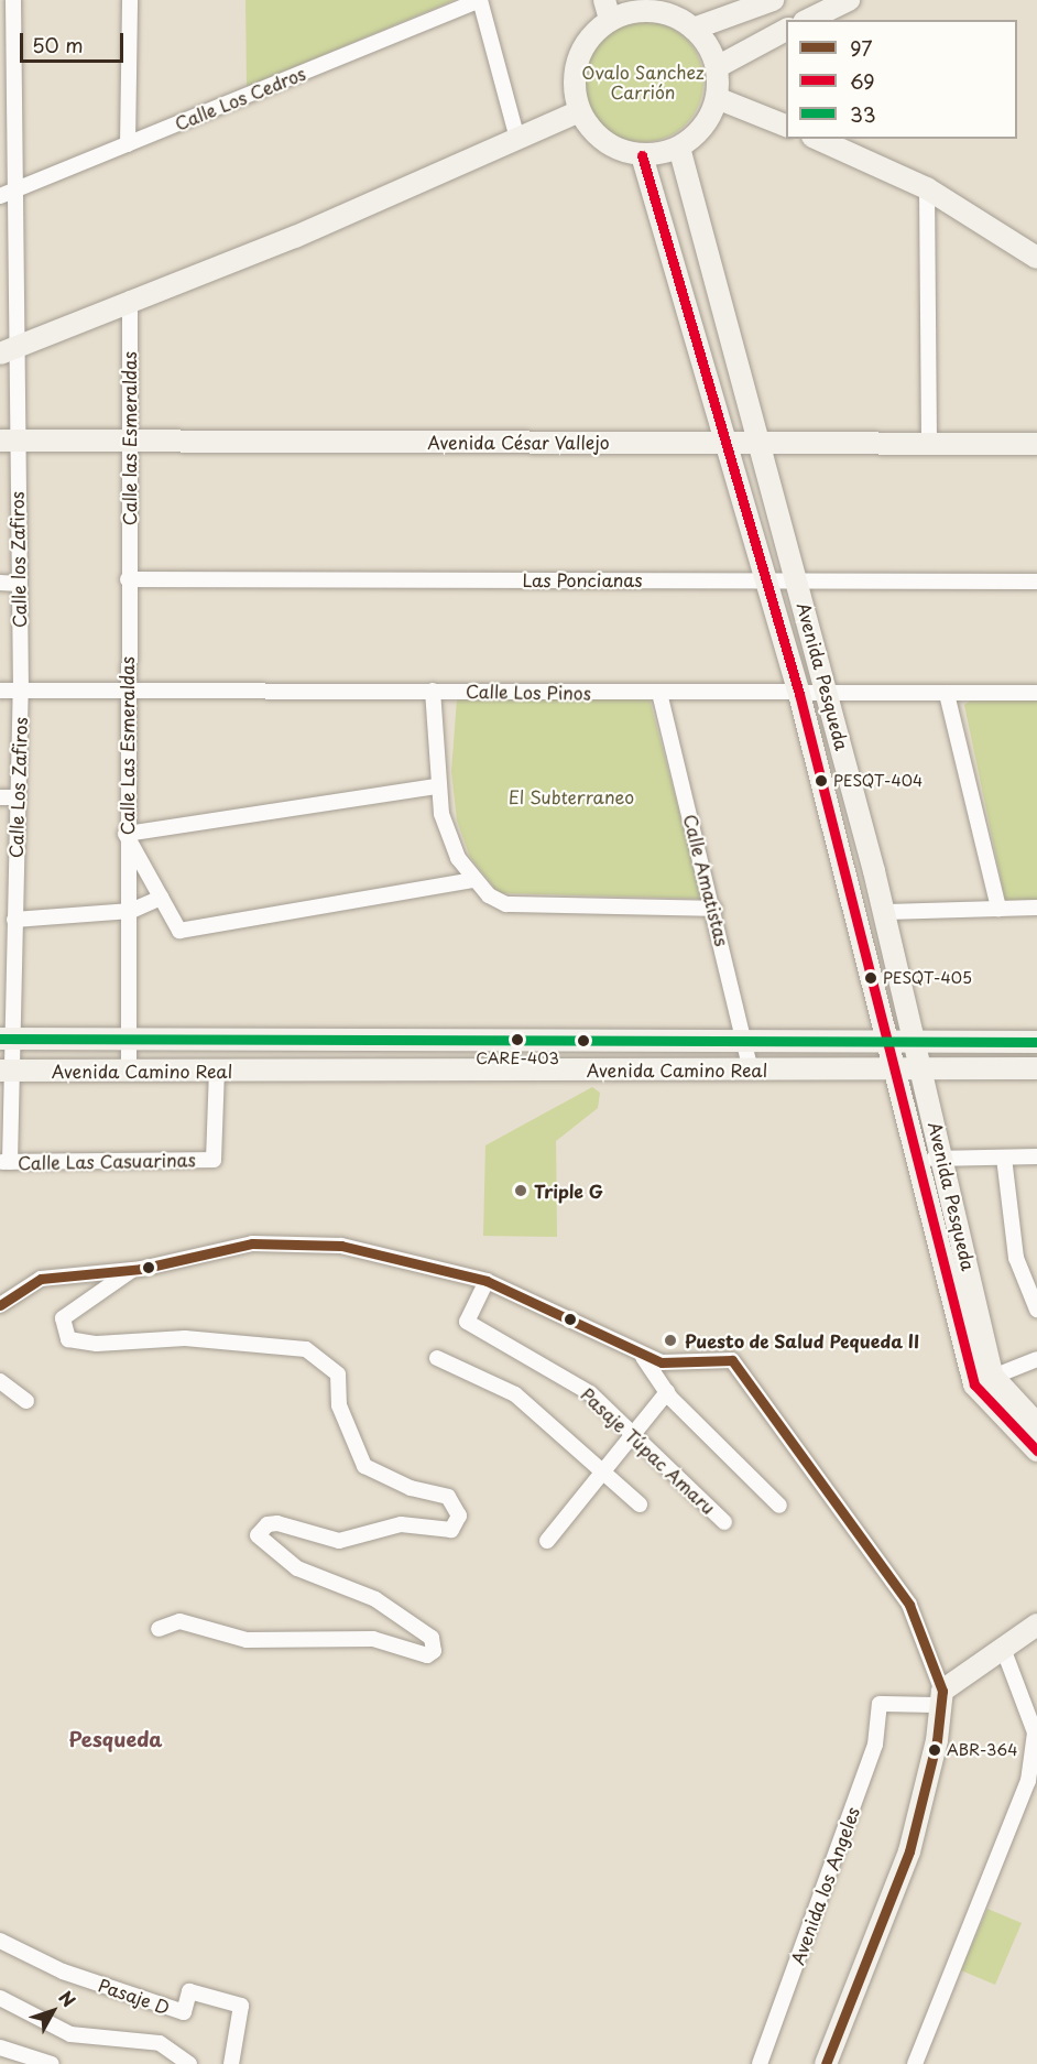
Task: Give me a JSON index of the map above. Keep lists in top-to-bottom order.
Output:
{
  "streets": {
    "main road": ["Avenida César Vallejo", "Avenida Pesqueda", "Avenida Camino Real"],
    "street": [
      "Calle Los Cedros",
      "Calle las Esmeraldas",
      "Calle los Zafiros",
      "Las Poncianas",
      "Calle Los Pinos",
      "Calle Las Esmeraldas",
      "Calle Los Zafiros",
      "Calle Amatistas",
      "Calle Las Casuarinas",
      "Pasaje Túpac Amaru",
      "Avenida los Angeles",
      "Pasaje D"
    ]
  },
  "crossings": [
    ["Calle las Esmeraldas", "Avenida César Vallejo"],
    ["Calle las Esmeraldas", "Las Poncianas"],
    ["Calle las Esmeraldas", "Calle Las Esmeraldas"],
    ["Avenida César Vallejo", "Calle los Zafiros"],
    ["Avenida César Vallejo", "Avenida Pesqueda"],
    ["Calle los Zafiros", "Calle Los Pinos"],
    ["Calle los Zafiros", "Calle Los Zafiros"],
    ["Las Poncianas", "Avenida Pesqueda"],
    ["Las Poncianas", "Calle Las Esmeraldas"],
    ["Avenida Pesqueda", "Calle Los Pinos"],
    ["Avenida Pesqueda", "Avenida Camino Real"],
    ["Calle Los Pinos", "Calle Las Esmeraldas"],
    ["Calle Los Pinos", "Calle Los Zafiros"],
    ["Calle Los Pinos", "Calle Amatistas"],
    ["Calle Las Esmeraldas", "Avenida Camino Real"],
    ["Calle Los Zafiros", "Avenida Camino Real"],
    ["Calle Los Zafiros", "Calle Las Casuarinas"],
    ["Calle Amatistas", "Avenida Camino Real"],
    ["Avenida Camino Real", "Calle Las Casuarinas"]
  ],
  "districts": ["Pesqueda"],
  "parks": ["Ovalo Sanchez Carrión", "El Subterraneo"],
  "places": [
    "PESQT-404",
    "PESQT-405",
    "CARE-403",
    "Triple G",
    "Puesto de Salud Pequeda II",
    "ABR-364"
  ],
  "lines": ["transit line 69", "transit line 33", "transit line 97"],
  "legend": ["97", "69", "33"],
  "scale_bar": "50 m",
  "north": "top right"
}
